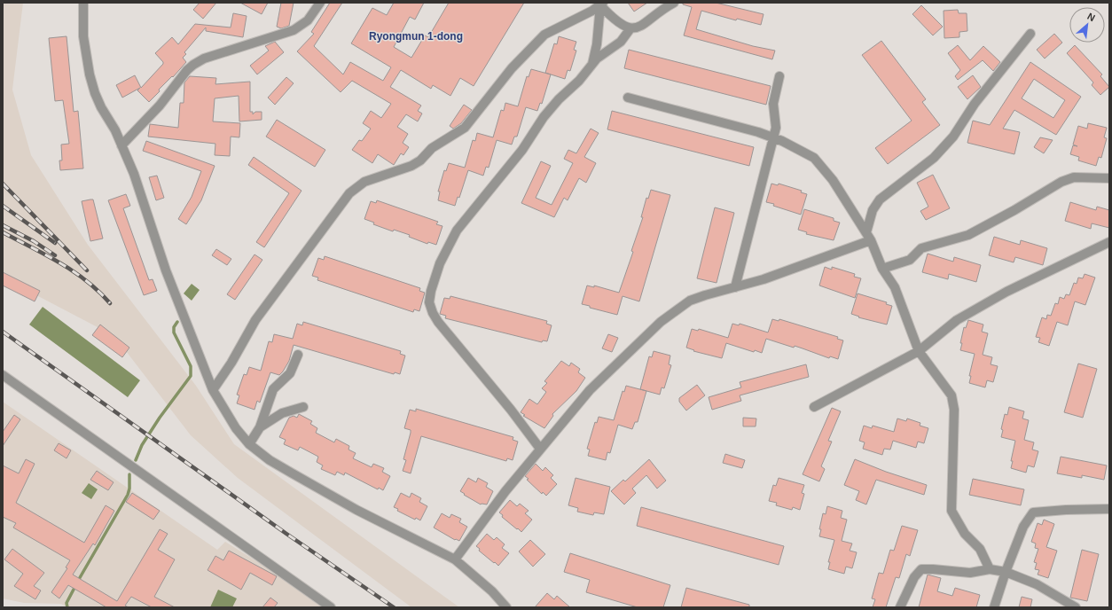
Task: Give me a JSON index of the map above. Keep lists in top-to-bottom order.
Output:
{
  "districts": ["Ryongmun 1-dong"],
  "north": "top right"
}
